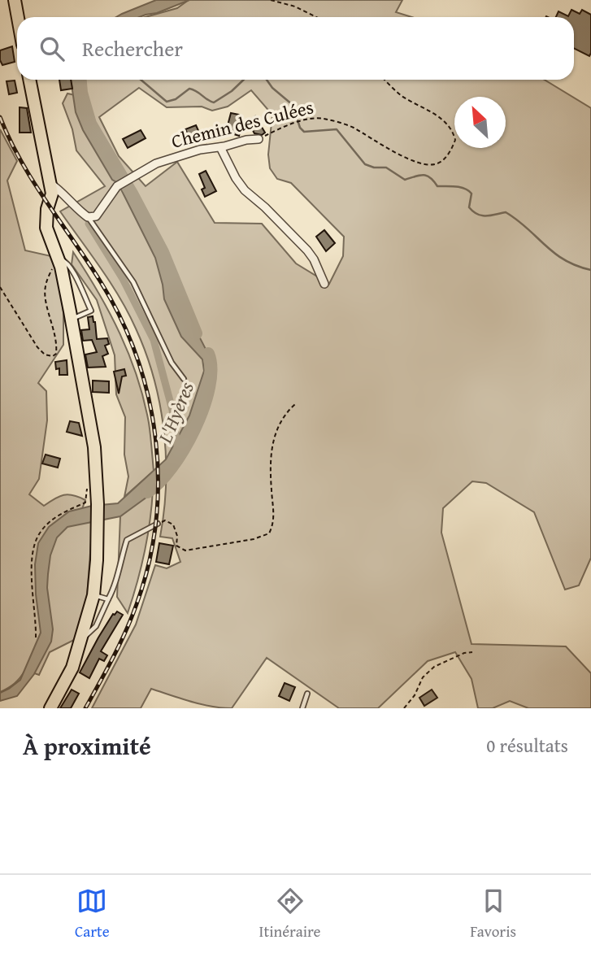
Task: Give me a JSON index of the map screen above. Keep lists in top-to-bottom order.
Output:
{
  "streets": {
    "street": ["Chemin des Culées"]
  },
  "water": ["L'Hyères"],
  "north": "top left",
  "page": {
    "search": "Rechercher",
    "heading": ["À proximité", "0 résultats"],
    "nav": ["Carte", "Itinéraire", "Favoris"]
  }
}
